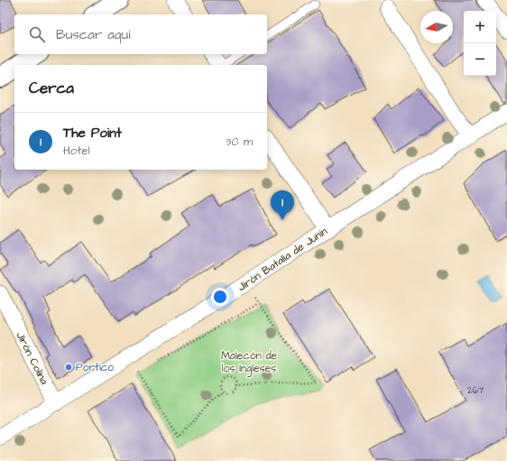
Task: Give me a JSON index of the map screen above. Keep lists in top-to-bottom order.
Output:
{
  "streets": {
    "street": ["Jirón Batalla de Junín", "Jirón Colina"]
  },
  "crossings": [
    ["Jirón Batalla de Junín", "Jirón Colina"]
  ],
  "parks": ["Malecón de los Ingleses"],
  "places": ["Portico"],
  "house_numbers": ["267"],
  "north": "left",
  "page": {
    "map_buttons": ["+", "−"],
    "search": "Buscar aquí",
    "heading": "Cerca",
    "list": [
      {
        "mark": "1",
        "name": "The Point",
        "note": "Hotel",
        "value": "30 m"
      }
    ],
    "pins": "1"
  }
}
